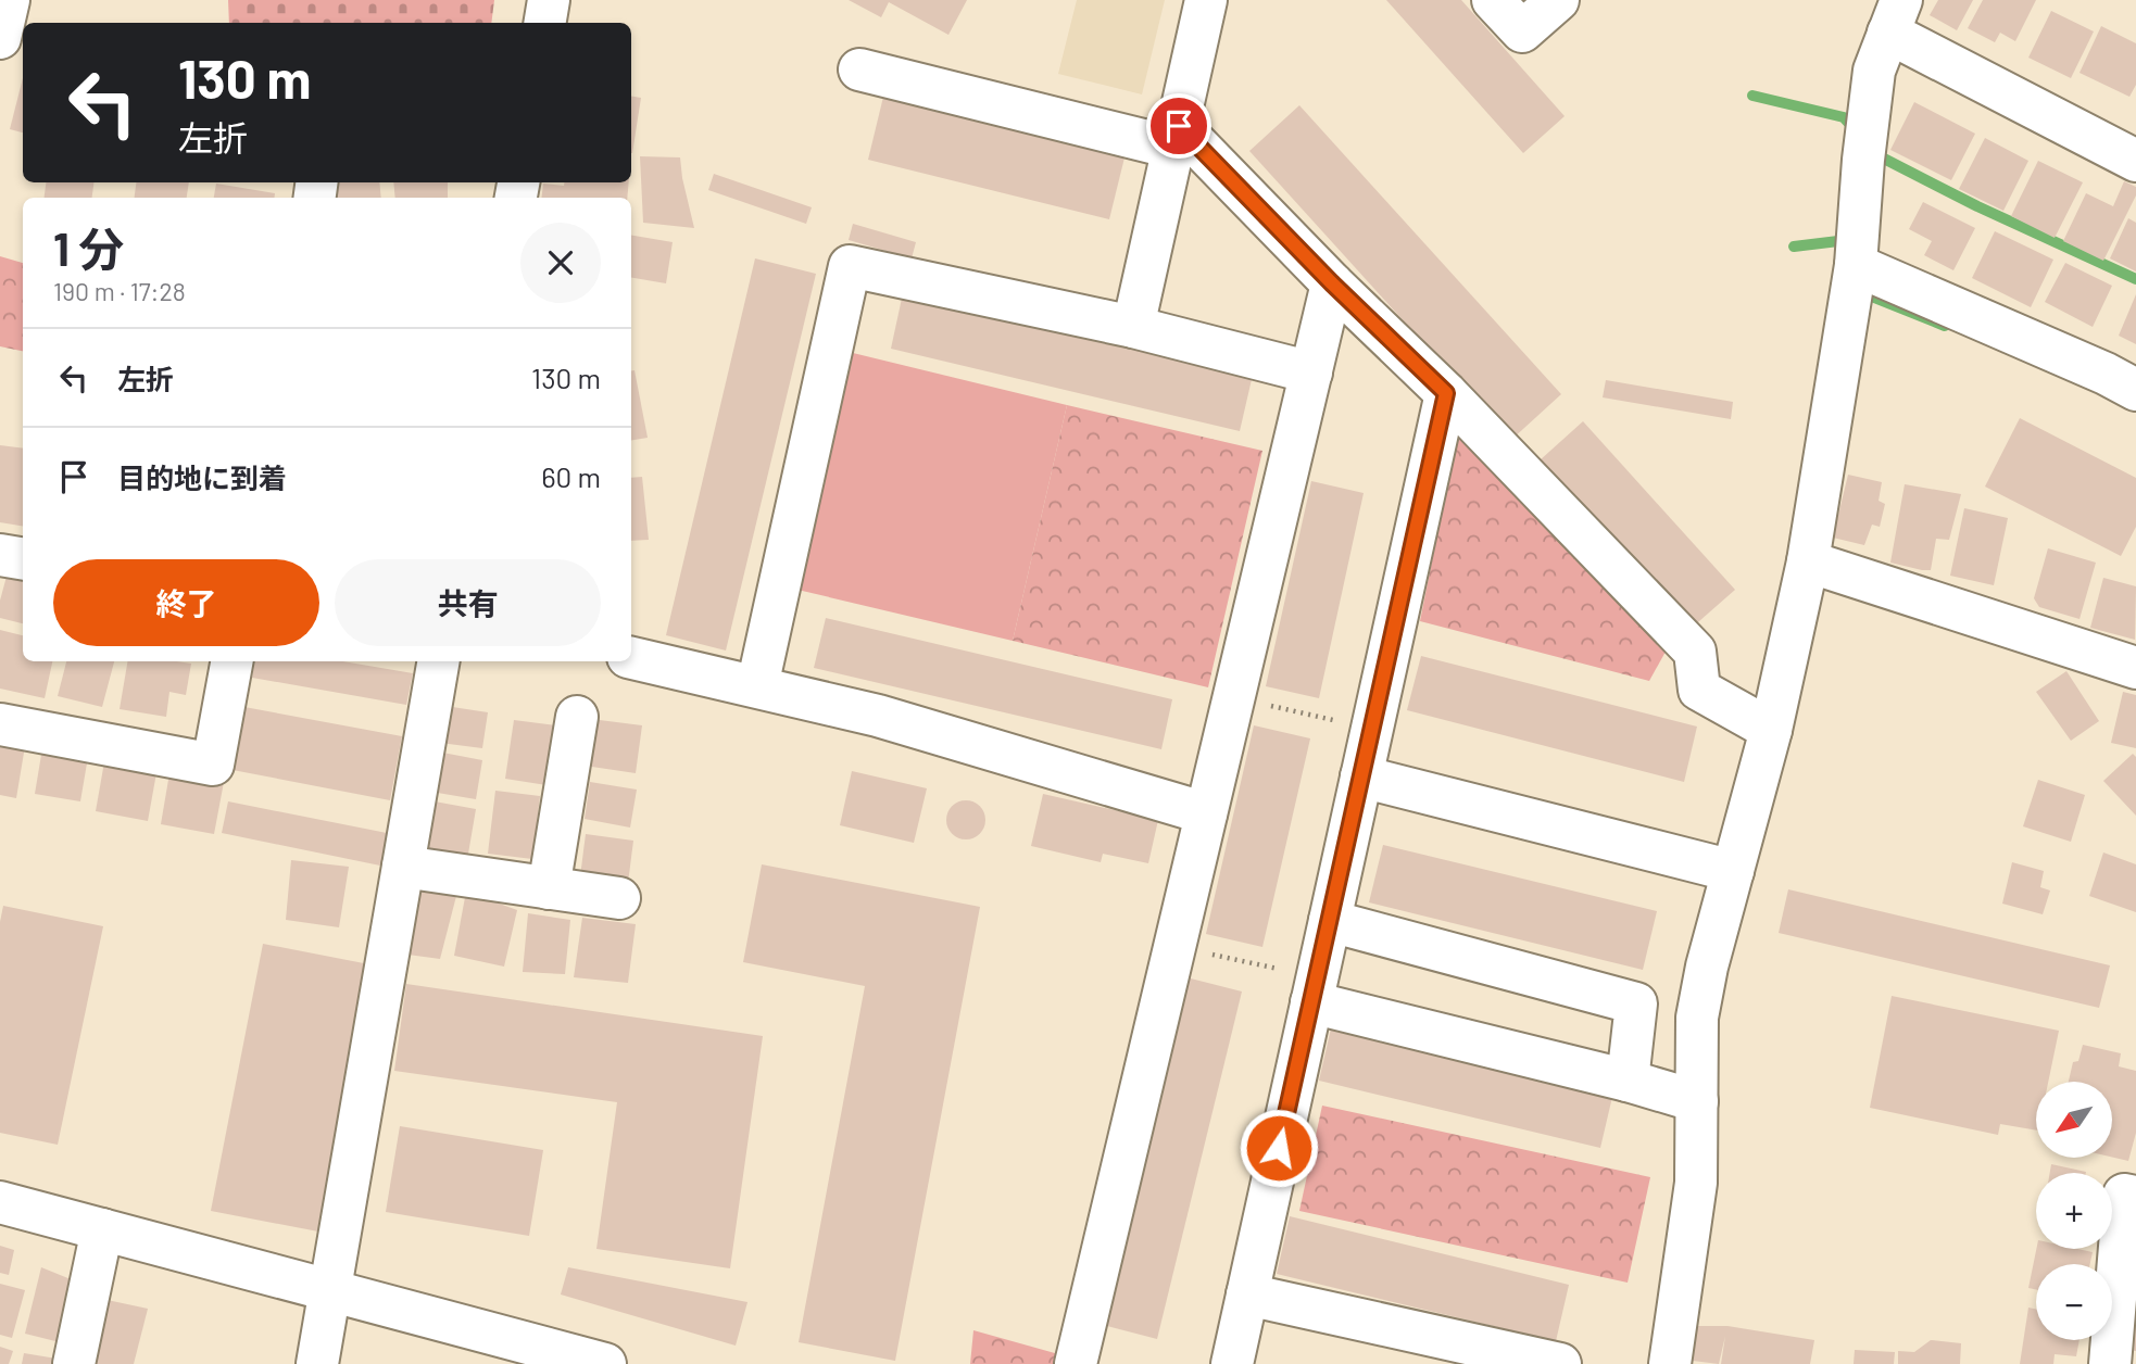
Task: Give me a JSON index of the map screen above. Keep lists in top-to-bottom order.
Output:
{
  "north": "bottom left",
  "page": {
    "turn": ["130 m", "左折"],
    "heading": ["1 分", "190 m · 17:28"],
    "list": [
      {
        "name": "左折",
        "value": "130 m"
      },
      {
        "name": "目的地に到着",
        "value": "60 m"
      }
    ],
    "buttons": ["終了", "共有"],
    "map_buttons": ["+", "−"]
  }
}
